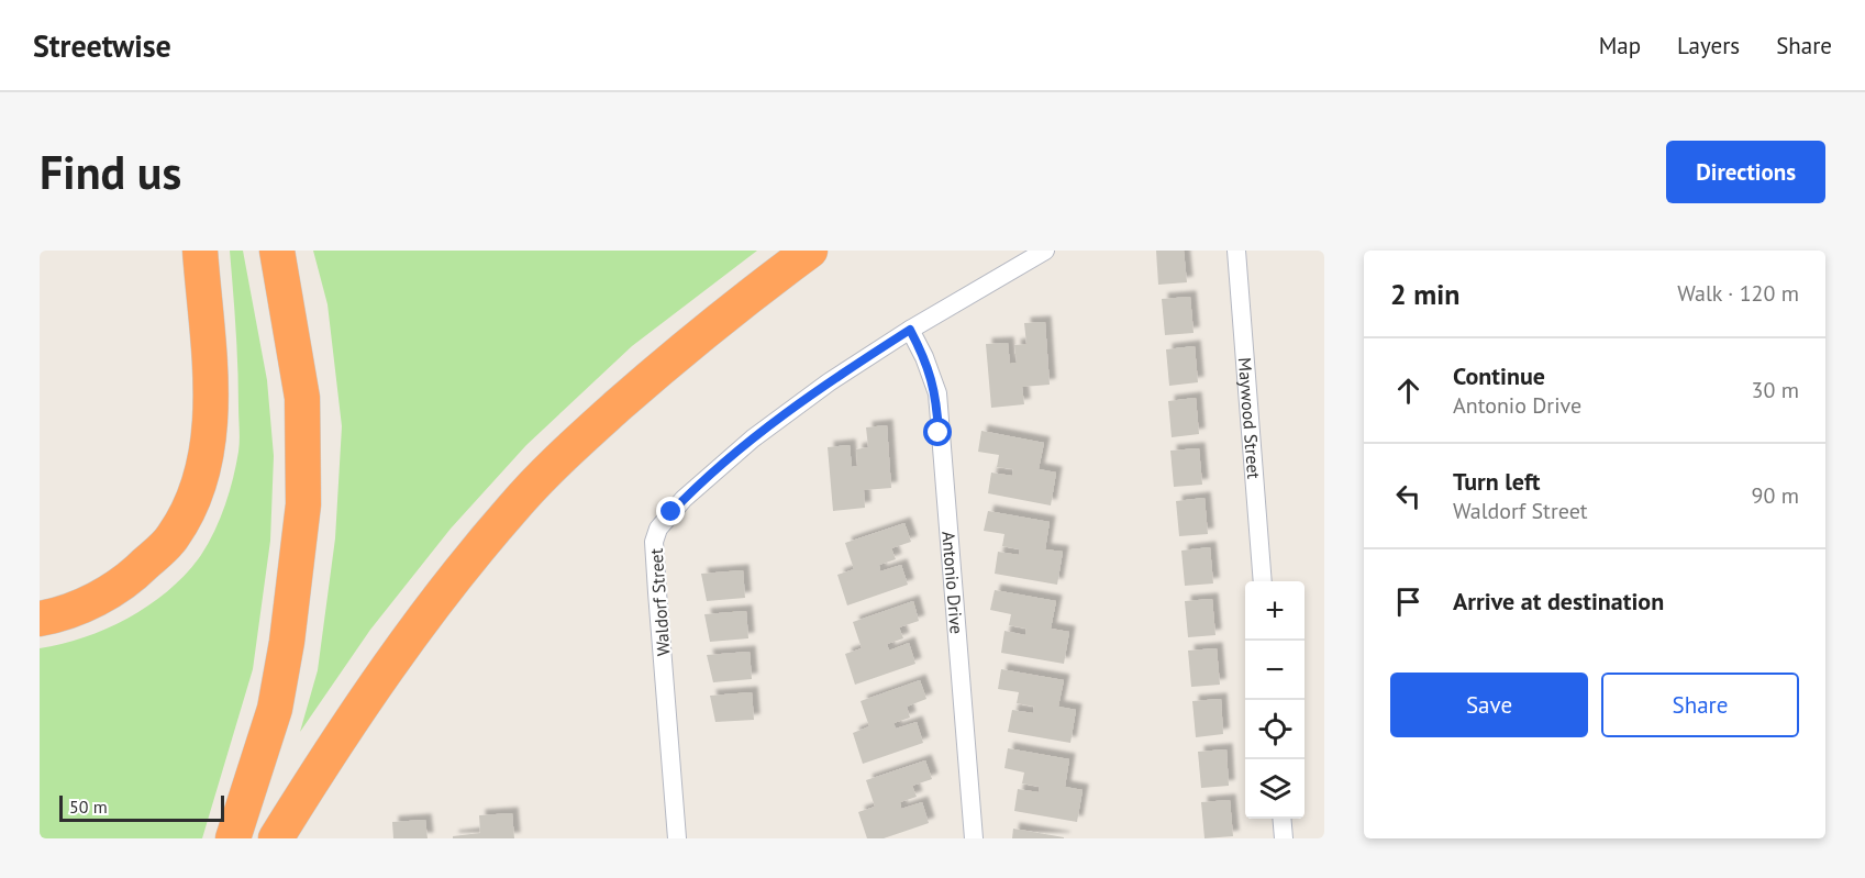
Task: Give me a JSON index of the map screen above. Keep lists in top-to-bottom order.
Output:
{
  "streets": {
    "street": ["Maywood Street", "Antonio Drive", "Waldorf Street"]
  },
  "crossings": [
    ["Antonio Drive", "Waldorf Street"]
  ],
  "scale_bar": "50 m",
  "page": {
    "header": "Streetwise",
    "nav": ["Map", "Layers", "Share"],
    "buttons": [
      "Directions",
      ["Save", "Share"]
    ],
    "title": "Find us",
    "heading": ["2 min", "Walk · 120 m"],
    "list": [
      ["Continue", "Antonio Drive", "30 m"],
      ["Turn left", "Waldorf Street", "90 m"],
      "Arrive at destination"
    ],
    "map_buttons": ["+", "−"],
    "scale": "50 m"
  }
}
